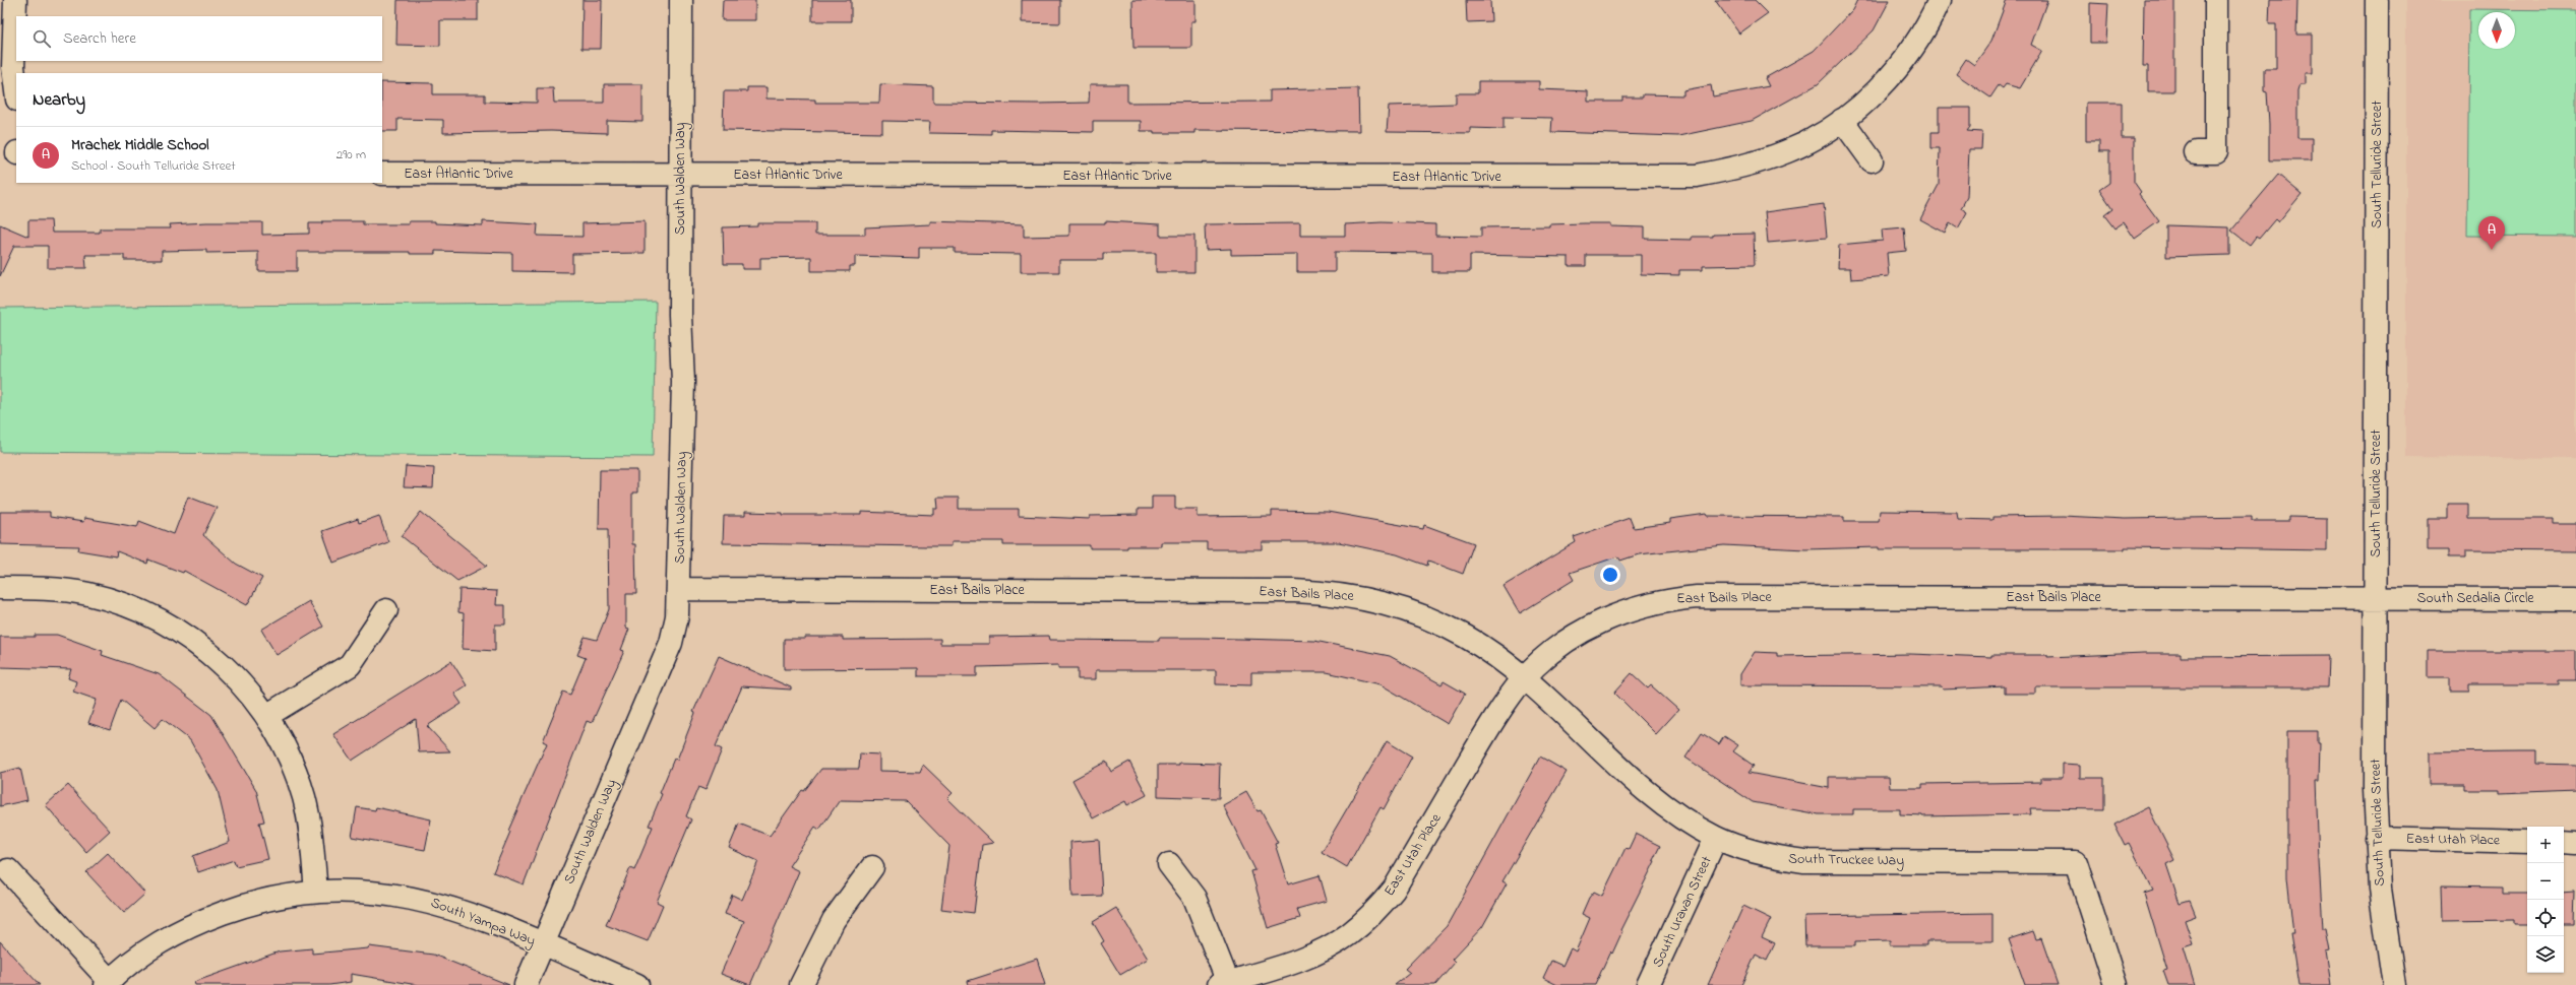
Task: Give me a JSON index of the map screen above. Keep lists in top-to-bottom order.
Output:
{
  "streets": {
    "street": [
      "South Telluride Street",
      "East Atlantic Drive",
      "South Walden Way",
      "East Bails Place",
      "South Sedalia Circle",
      "East Utah Place",
      "South Truckee Way",
      "South Uravan Street",
      "South Yampa Way"
    ]
  },
  "crossings": [
    ["South Telluride Street", "East Bails Place"],
    ["South Telluride Street", "South Sedalia Circle"],
    ["South Telluride Street", "East Utah Place"],
    ["East Atlantic Drive", "South Walden Way"],
    ["South Walden Way", "East Bails Place"],
    ["South Walden Way", "South Yampa Way"],
    ["East Bails Place", "South Sedalia Circle"],
    ["East Bails Place", "East Utah Place"],
    ["East Bails Place", "South Truckee Way"],
    ["East Utah Place", "South Truckee Way"],
    ["South Truckee Way", "South Uravan Street"]
  ],
  "north": "bottom",
  "page": {
    "search": "Search here",
    "heading": "Nearby",
    "list": [
      {
        "mark": "A",
        "name": "Mrachek Middle School",
        "note": "School · South Telluride Street",
        "value": "290 m"
      }
    ],
    "pins": "A",
    "map_buttons": ["+", "−"]
  }
}
